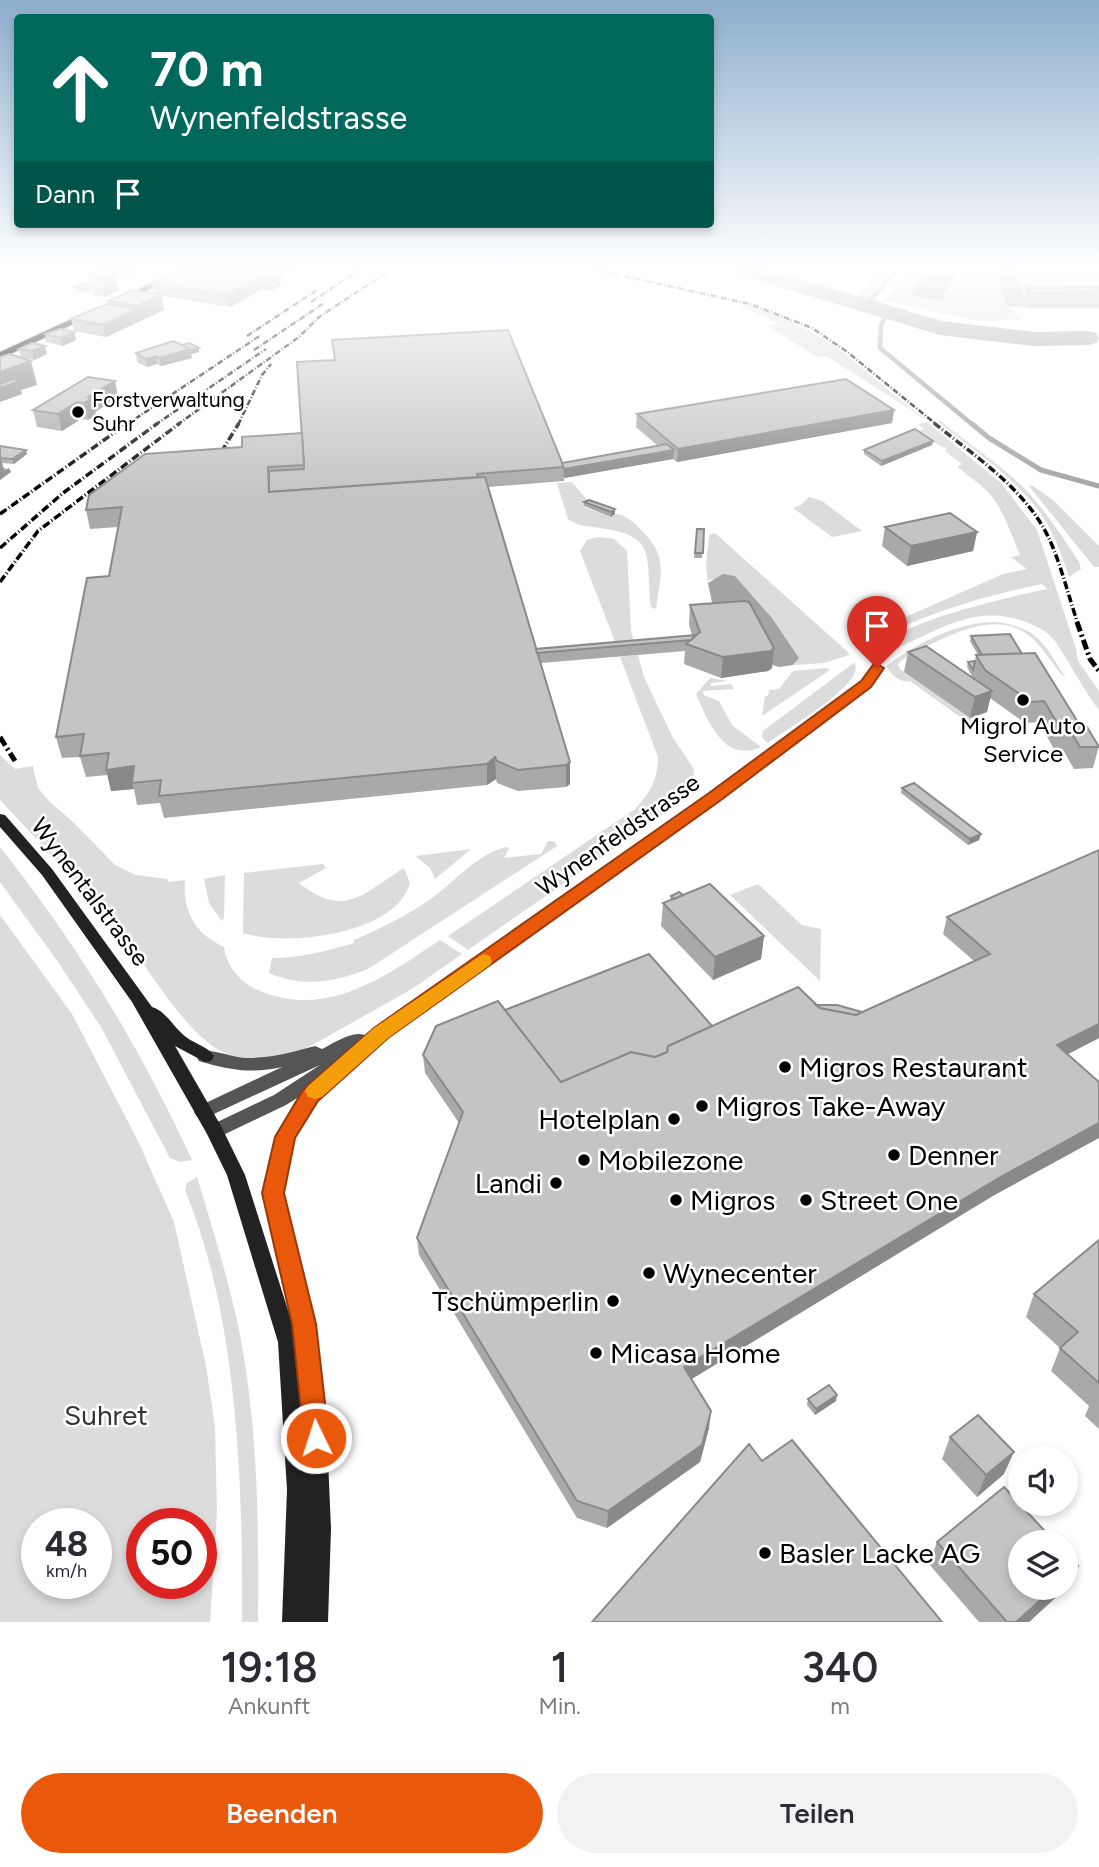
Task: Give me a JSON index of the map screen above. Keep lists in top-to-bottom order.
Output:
{
  "streets": {
    "main road": ["Wynentalstrasse"],
    "street": ["Wynenfeldstrasse"]
  },
  "crossings": [
    ["Wynenfeldstrasse", "Wynentalstrasse"]
  ],
  "parks": ["Suhret"],
  "places": [
    "Forstverwaltung Suhr",
    "Migrol Auto Service",
    "Migros Restaurant",
    "Migros Take-Away",
    "Hotelplan",
    "Denner",
    "Mobilezone",
    "Landi",
    "Migros",
    "Street One",
    "Wynecenter",
    "Tschümperlin",
    "Micasa Home",
    "Basler Lacke AG"
  ],
  "page": {
    "turn": ["70 m", "Wynenfeldstrasse"],
    "then": "Dann",
    "speed": "48 km/h",
    "limit": "50",
    "eta": [
      "19:18",
      "Ankunft",
      "1",
      "Min.",
      "340",
      "m"
    ],
    "buttons": ["Beenden", "Teilen"]
  }
}
